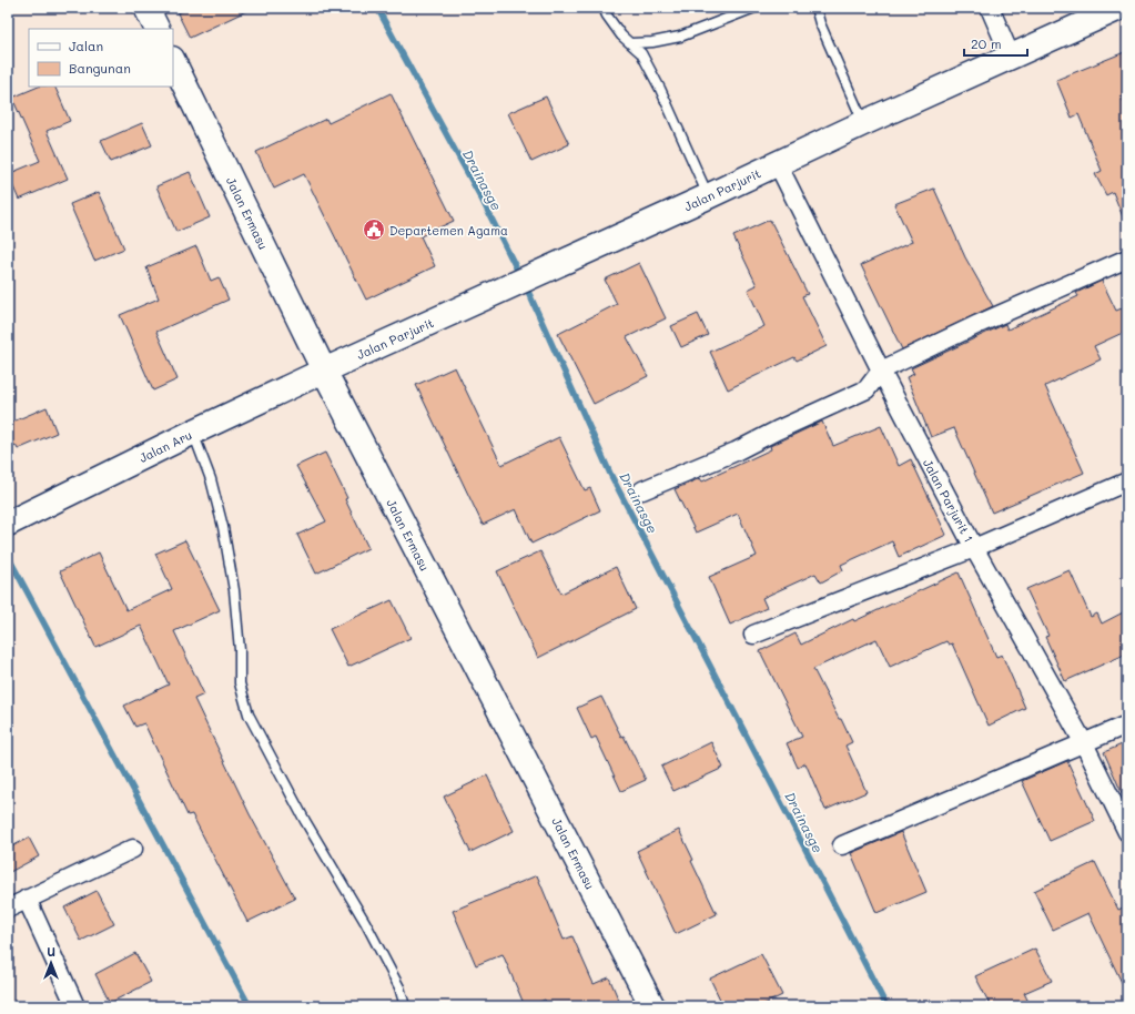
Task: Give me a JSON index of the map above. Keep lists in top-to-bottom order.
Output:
{
  "streets": {
    "street": [
      "Jalan Parjurit",
      "Jalan Ermasu",
      "Jalan Aru",
      "Jalan Parjurit 1"
    ]
  },
  "crossings": [
    ["Jalan Parjurit", "Jalan Ermasu"],
    ["Jalan Parjurit", "Jalan Aru"],
    ["Jalan Parjurit", "Jalan Parjurit 1"],
    ["Jalan Ermasu", "Jalan Aru"]
  ],
  "water": ["Drainasge"],
  "places": {
    "public building": ["Departemen Agama"]
  },
  "legend": ["Jalan", "Bangunan"],
  "scale_bar": "20 m",
  "north": "top"
}
